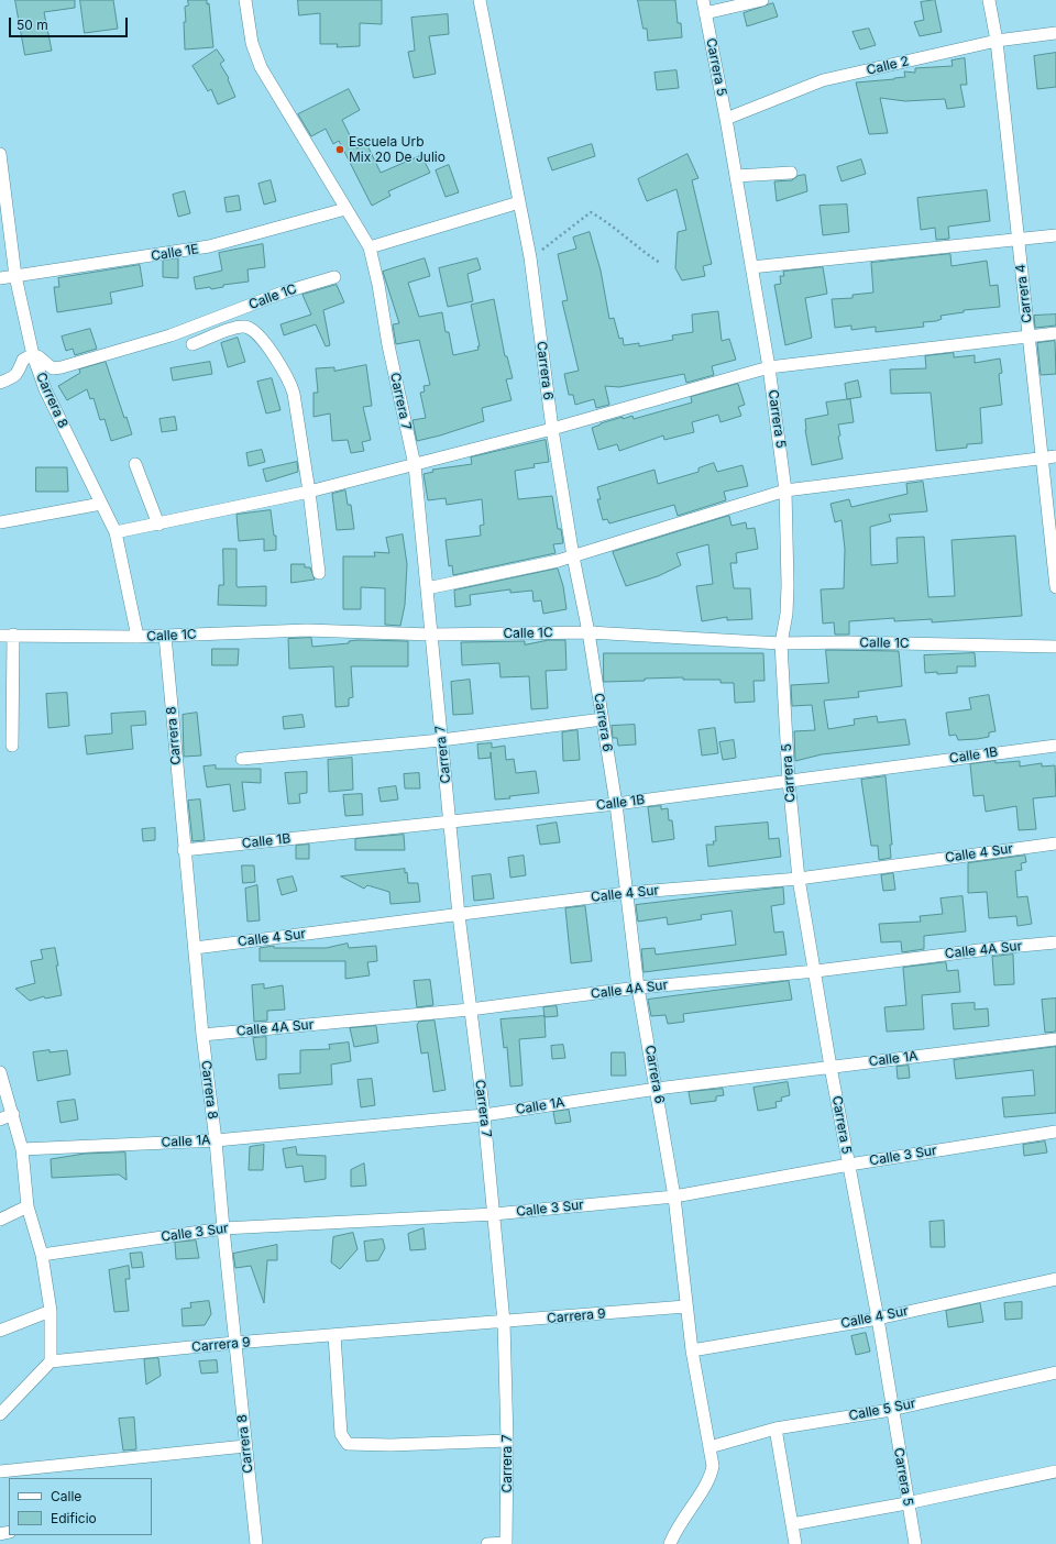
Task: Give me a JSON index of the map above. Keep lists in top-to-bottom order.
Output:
{
  "streets": {
    "street": [
      "Calle 2",
      "Carrera 5",
      "Calle 1E",
      "Carrera 4",
      "Calle 1C",
      "Carrera 6",
      "Carrera 8",
      "Carrera 7",
      "Calle 1B",
      "Calle 4 Sur",
      "Calle 4A Sur",
      "Calle 1A",
      "Calle 3 Sur",
      "Carrera 9",
      "Calle 5 Sur"
    ]
  },
  "crossings": [
    ["Calle 2", "Carrera 5"],
    ["Calle 2", "Carrera 4"],
    ["Carrera 5", "Calle 1C"],
    ["Carrera 5", "Calle 1B"],
    ["Carrera 5", "Calle 4 Sur"],
    ["Carrera 5", "Calle 4A Sur"],
    ["Carrera 5", "Calle 1A"],
    ["Carrera 5", "Calle 3 Sur"],
    ["Carrera 5", "Calle 5 Sur"],
    ["Calle 1E", "Carrera 8"],
    ["Calle 1E", "Carrera 7"],
    ["Calle 1C", "Carrera 6"],
    ["Calle 1C", "Carrera 8"],
    ["Calle 1C", "Carrera 7"],
    ["Carrera 6", "Calle 1B"],
    ["Carrera 6", "Calle 4 Sur"],
    ["Carrera 6", "Calle 4A Sur"],
    ["Carrera 6", "Calle 1A"],
    ["Carrera 6", "Calle 3 Sur"],
    ["Carrera 6", "Carrera 9"],
    ["Carrera 6", "Calle 5 Sur"],
    ["Carrera 8", "Calle 1B"],
    ["Carrera 8", "Calle 4 Sur"],
    ["Carrera 8", "Calle 4A Sur"],
    ["Carrera 8", "Calle 1A"],
    ["Carrera 8", "Calle 3 Sur"],
    ["Carrera 8", "Carrera 9"],
    ["Carrera 7", "Calle 1B"],
    ["Carrera 7", "Calle 4 Sur"],
    ["Carrera 7", "Calle 4A Sur"],
    ["Carrera 7", "Calle 1A"],
    ["Carrera 7", "Calle 3 Sur"],
    ["Carrera 7", "Carrera 9"]
  ],
  "places": ["Escuela Urb Mix 20 De Julio"],
  "legend": ["Calle", "Edificio"],
  "scale_bar": "50 m"
}
